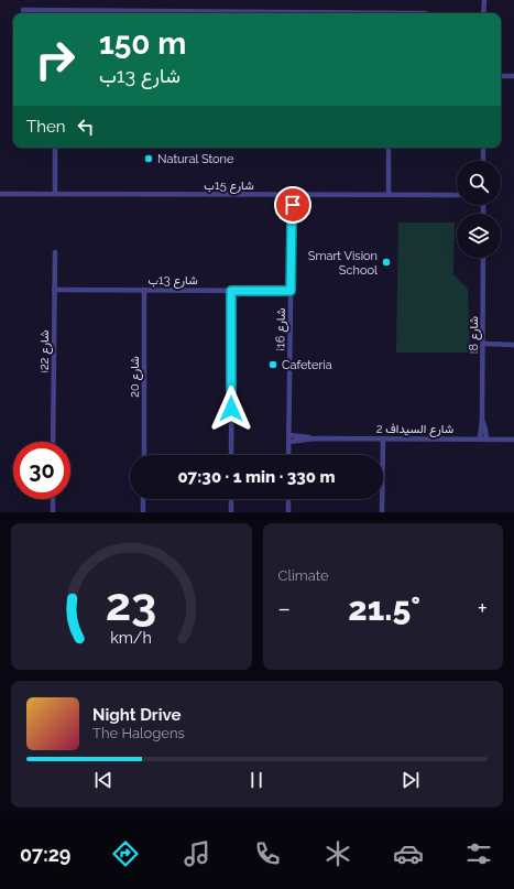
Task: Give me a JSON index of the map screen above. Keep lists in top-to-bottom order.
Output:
{
  "streets": {
    "street": [
      "شارع 15ب",
      "شارع 13ب",
      "شارع 16ا",
      "شارع 8ا",
      "شارع 22ا",
      "شارع 20",
      "شارع السيداف 2"
    ]
  },
  "crossings": [
    ["شارع 15ب", "شارع 16ا"],
    ["شارع 13ب", "شارع 16ا"],
    ["شارع 13ب", "شارع 22ا"],
    ["شارع 13ب", "شارع 20"],
    ["شارع 16ا", "شارع السيداف 2"],
    ["شارع 8ا", "شارع السيداف 2"]
  ],
  "places": ["Natural Stone", "Smart Vision School", "Cafeteria"],
  "page": {
    "turn": ["150 m", "شارع 13ب"],
    "then": "Then",
    "limit": "30",
    "trip": "07:30 · 1 min · 330 m",
    "tile": "Climate",
    "heat": ["−", "21.5°", "+"],
    "song": ["Night Drive", "The Halogens"],
    "tabs": "07:29",
    "gauge": ["23", "km/h"]
  }
}
